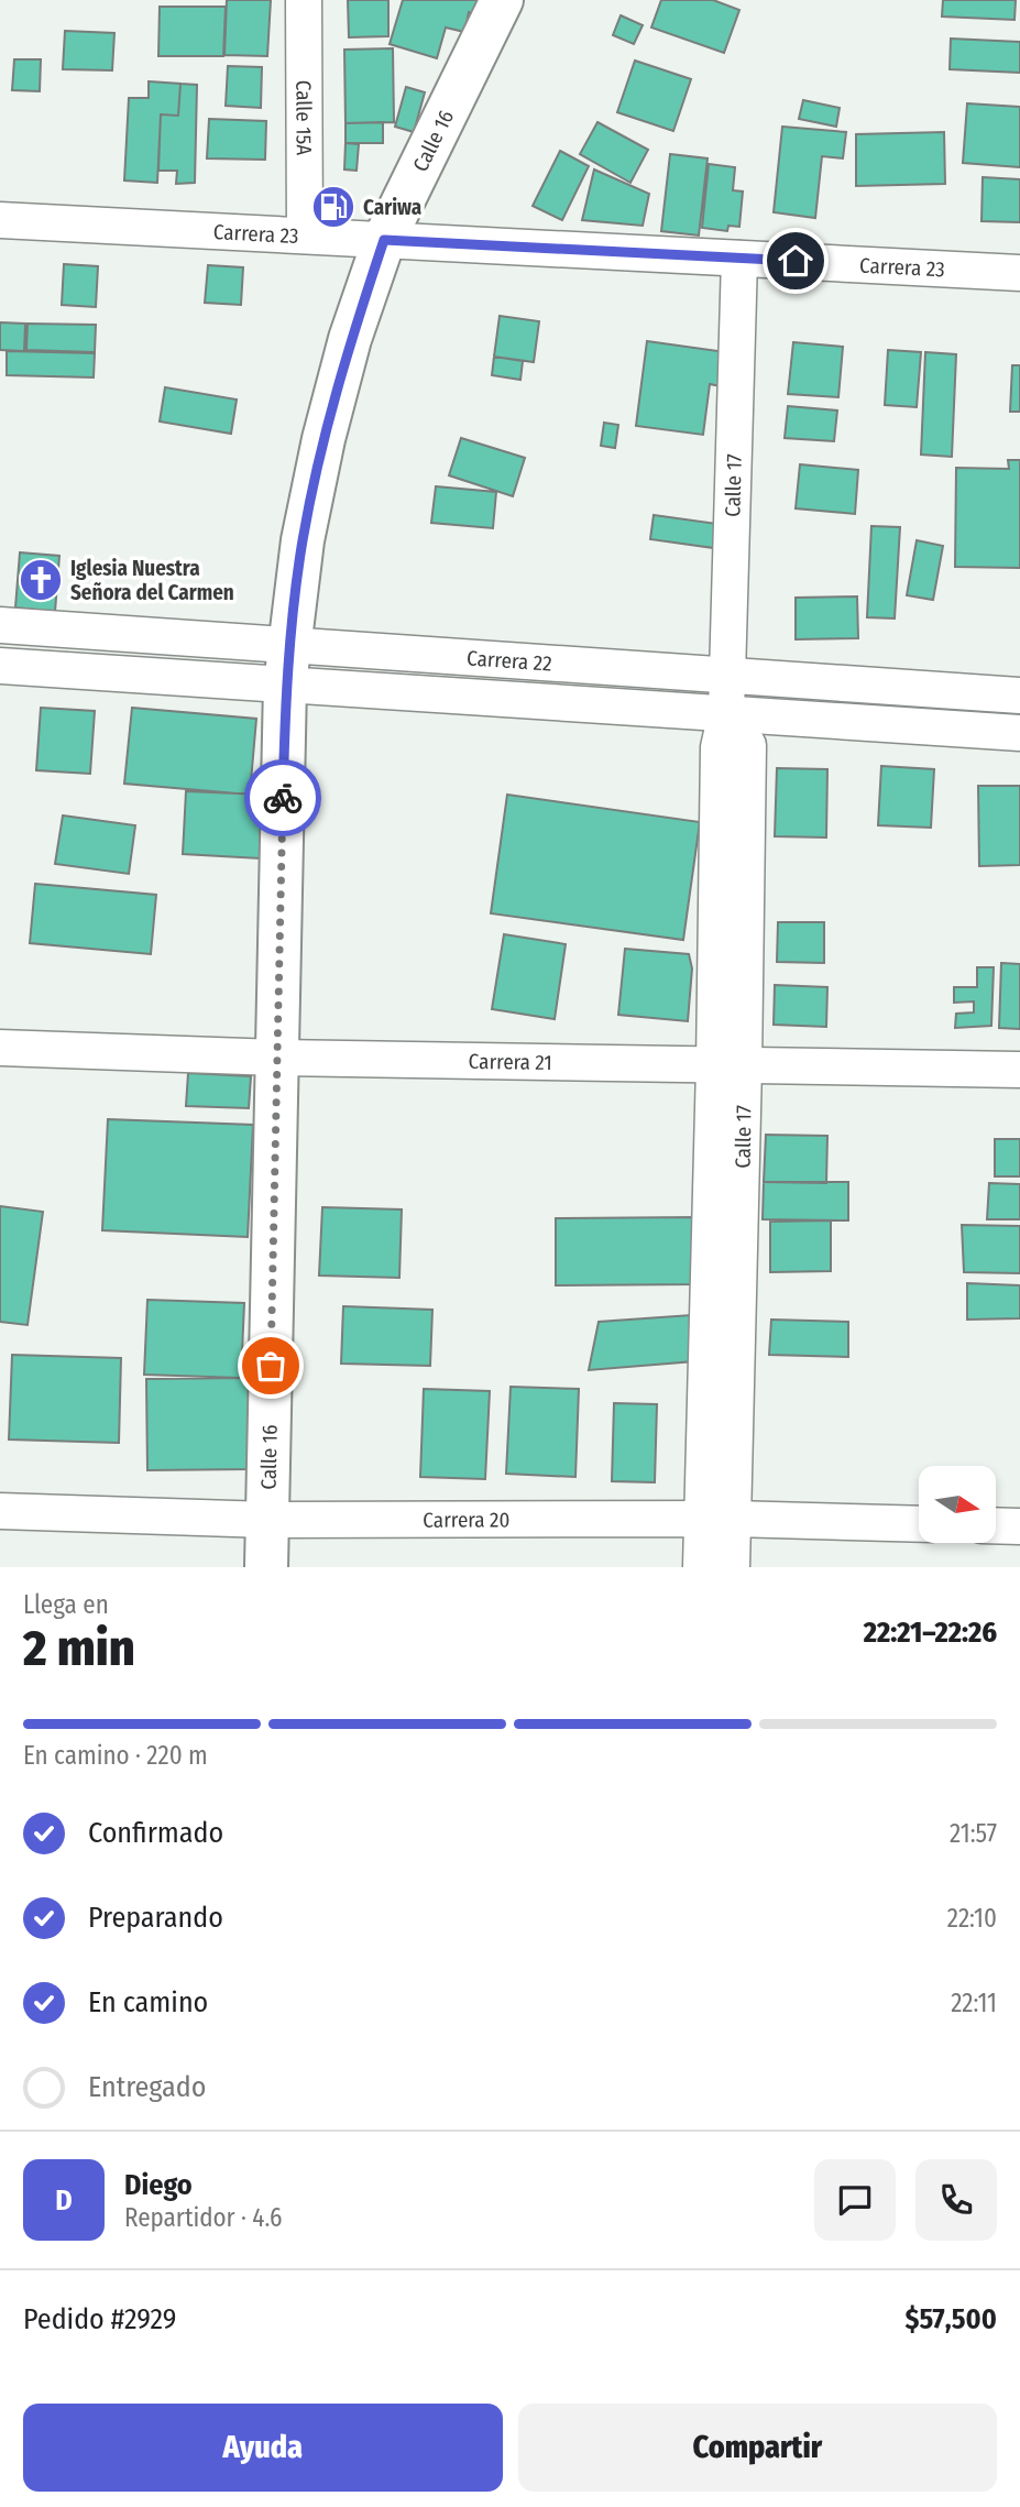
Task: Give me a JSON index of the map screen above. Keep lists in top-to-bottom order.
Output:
{
  "streets": {
    "highway": ["Calle 16"],
    "street": [
      "Calle 15A",
      "Carrera 23",
      "Calle 17",
      "Carrera 22",
      "Carrera 21",
      "Carrera 20"
    ]
  },
  "crossings": [
    ["Calle 15A", "Carrera 23"],
    ["Calle 16", "Carrera 23"],
    ["Calle 16", "Carrera 22"],
    ["Calle 16", "Carrera 21"],
    ["Calle 16", "Carrera 20"],
    ["Carrera 23", "Calle 17"],
    ["Calle 17", "Carrera 22"],
    ["Calle 17", "Carrera 21"],
    ["Calle 17", "Carrera 20"]
  ],
  "places": {
    "fuel station": ["Cariwa"],
    "church": ["Iglesia Nuestra Señora del Carmen"]
  },
  "north": "right",
  "page": {
    "heading": ["2 min", "Llega en", "22:21–22:26"],
    "panel": [
      "Diego",
      "Repartidor · 4.6",
      "Pedido #2929",
      "$57,500"
    ],
    "bar": "En camino · 220 m",
    "list": [
      ["Confirmado", "21:57"],
      ["Preparando", "22:10"],
      ["En camino", "22:11"],
      "Entregado"
    ],
    "round": "D",
    "buttons": ["Ayuda", "Compartir"]
  }
}
